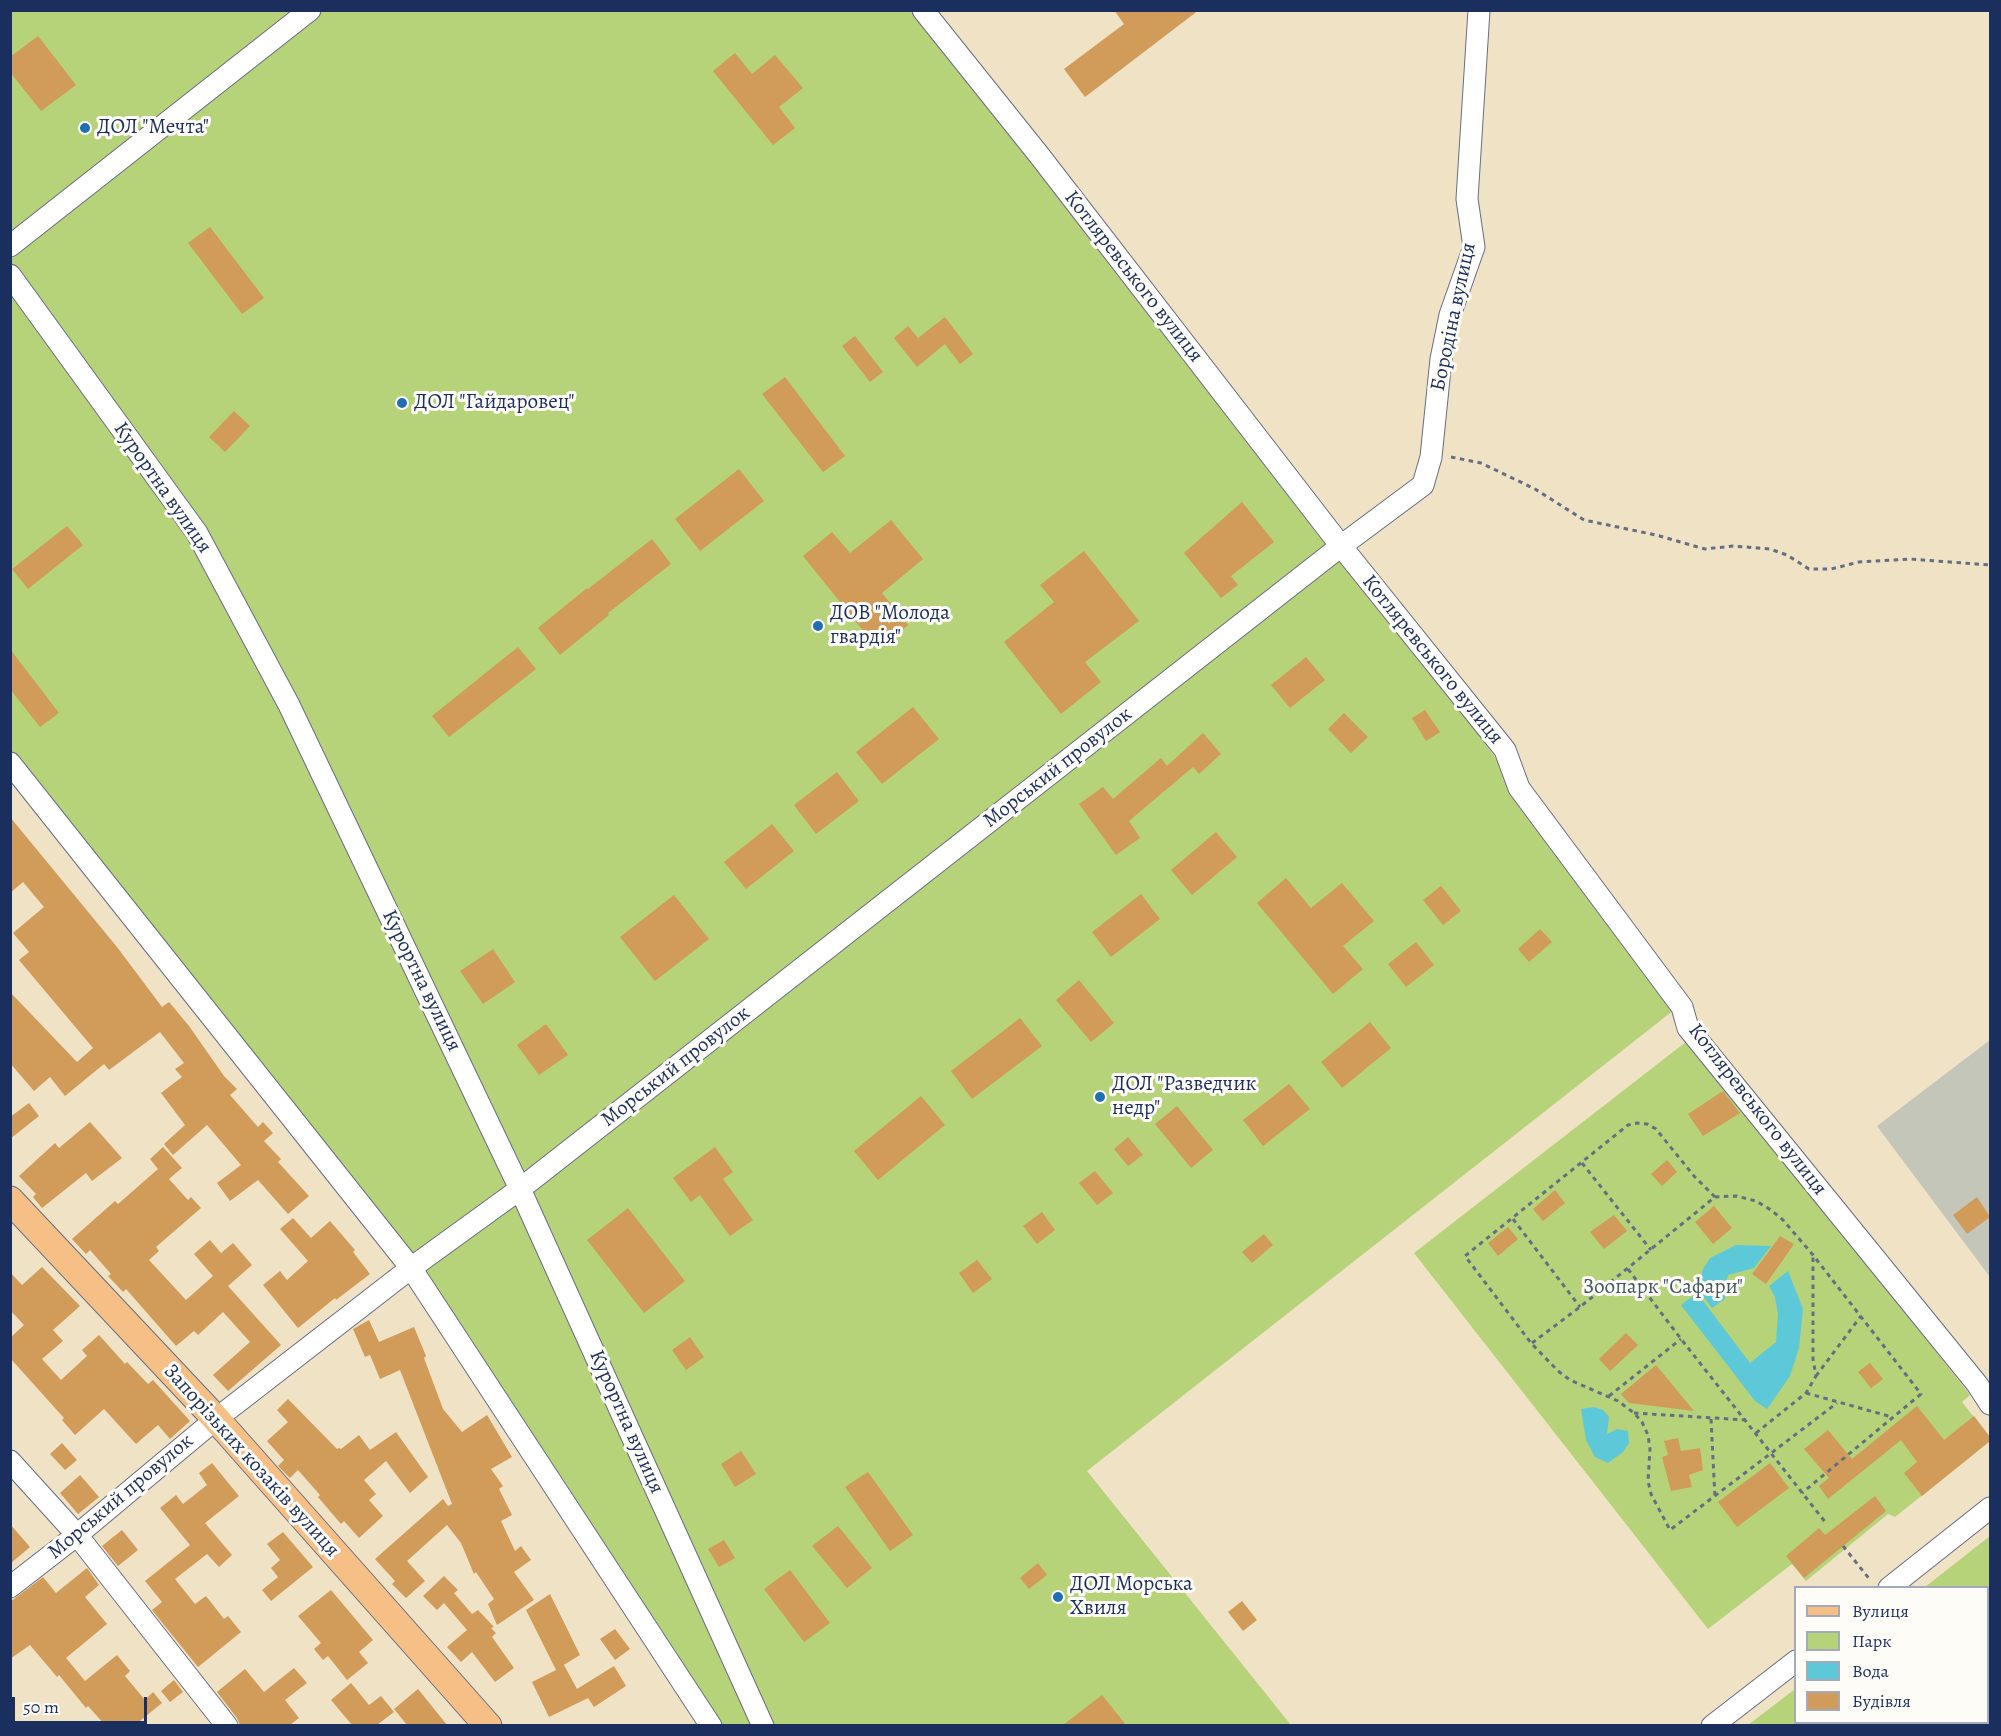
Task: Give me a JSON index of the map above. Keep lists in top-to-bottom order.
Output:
{
  "streets": {
    "main road": ["Запорізьких козаків вулиця"],
    "street": [
      "Котляревського вулиця",
      "Бородіна вулиця",
      "Курортна вулиця",
      "Морський провулок"
    ]
  },
  "crossings": [
    ["Котляревського вулиця", "Бородіна вулиця"],
    ["Котляревського вулиця", "Морський провулок"],
    ["Бородіна вулиця", "Морський провулок"],
    ["Курортна вулиця", "Морський провулок"],
    ["Морський провулок", "Запорізьких козаків вулиця"]
  ],
  "parks": ["Зоопарк \"Сафари\""],
  "places": [
    "ДОЛ \"Мечта\"",
    "ДОЛ \"Гайдаровец\"",
    "ДОВ \"Молода гвардія\"",
    "ДОЛ \"Разведчик недр\"",
    "ДОЛ Морська Хвиля"
  ],
  "legend": [
    "Вулиця",
    "Парк",
    "Вода",
    "Будівля"
  ],
  "scale_bar": "50 m"
}
